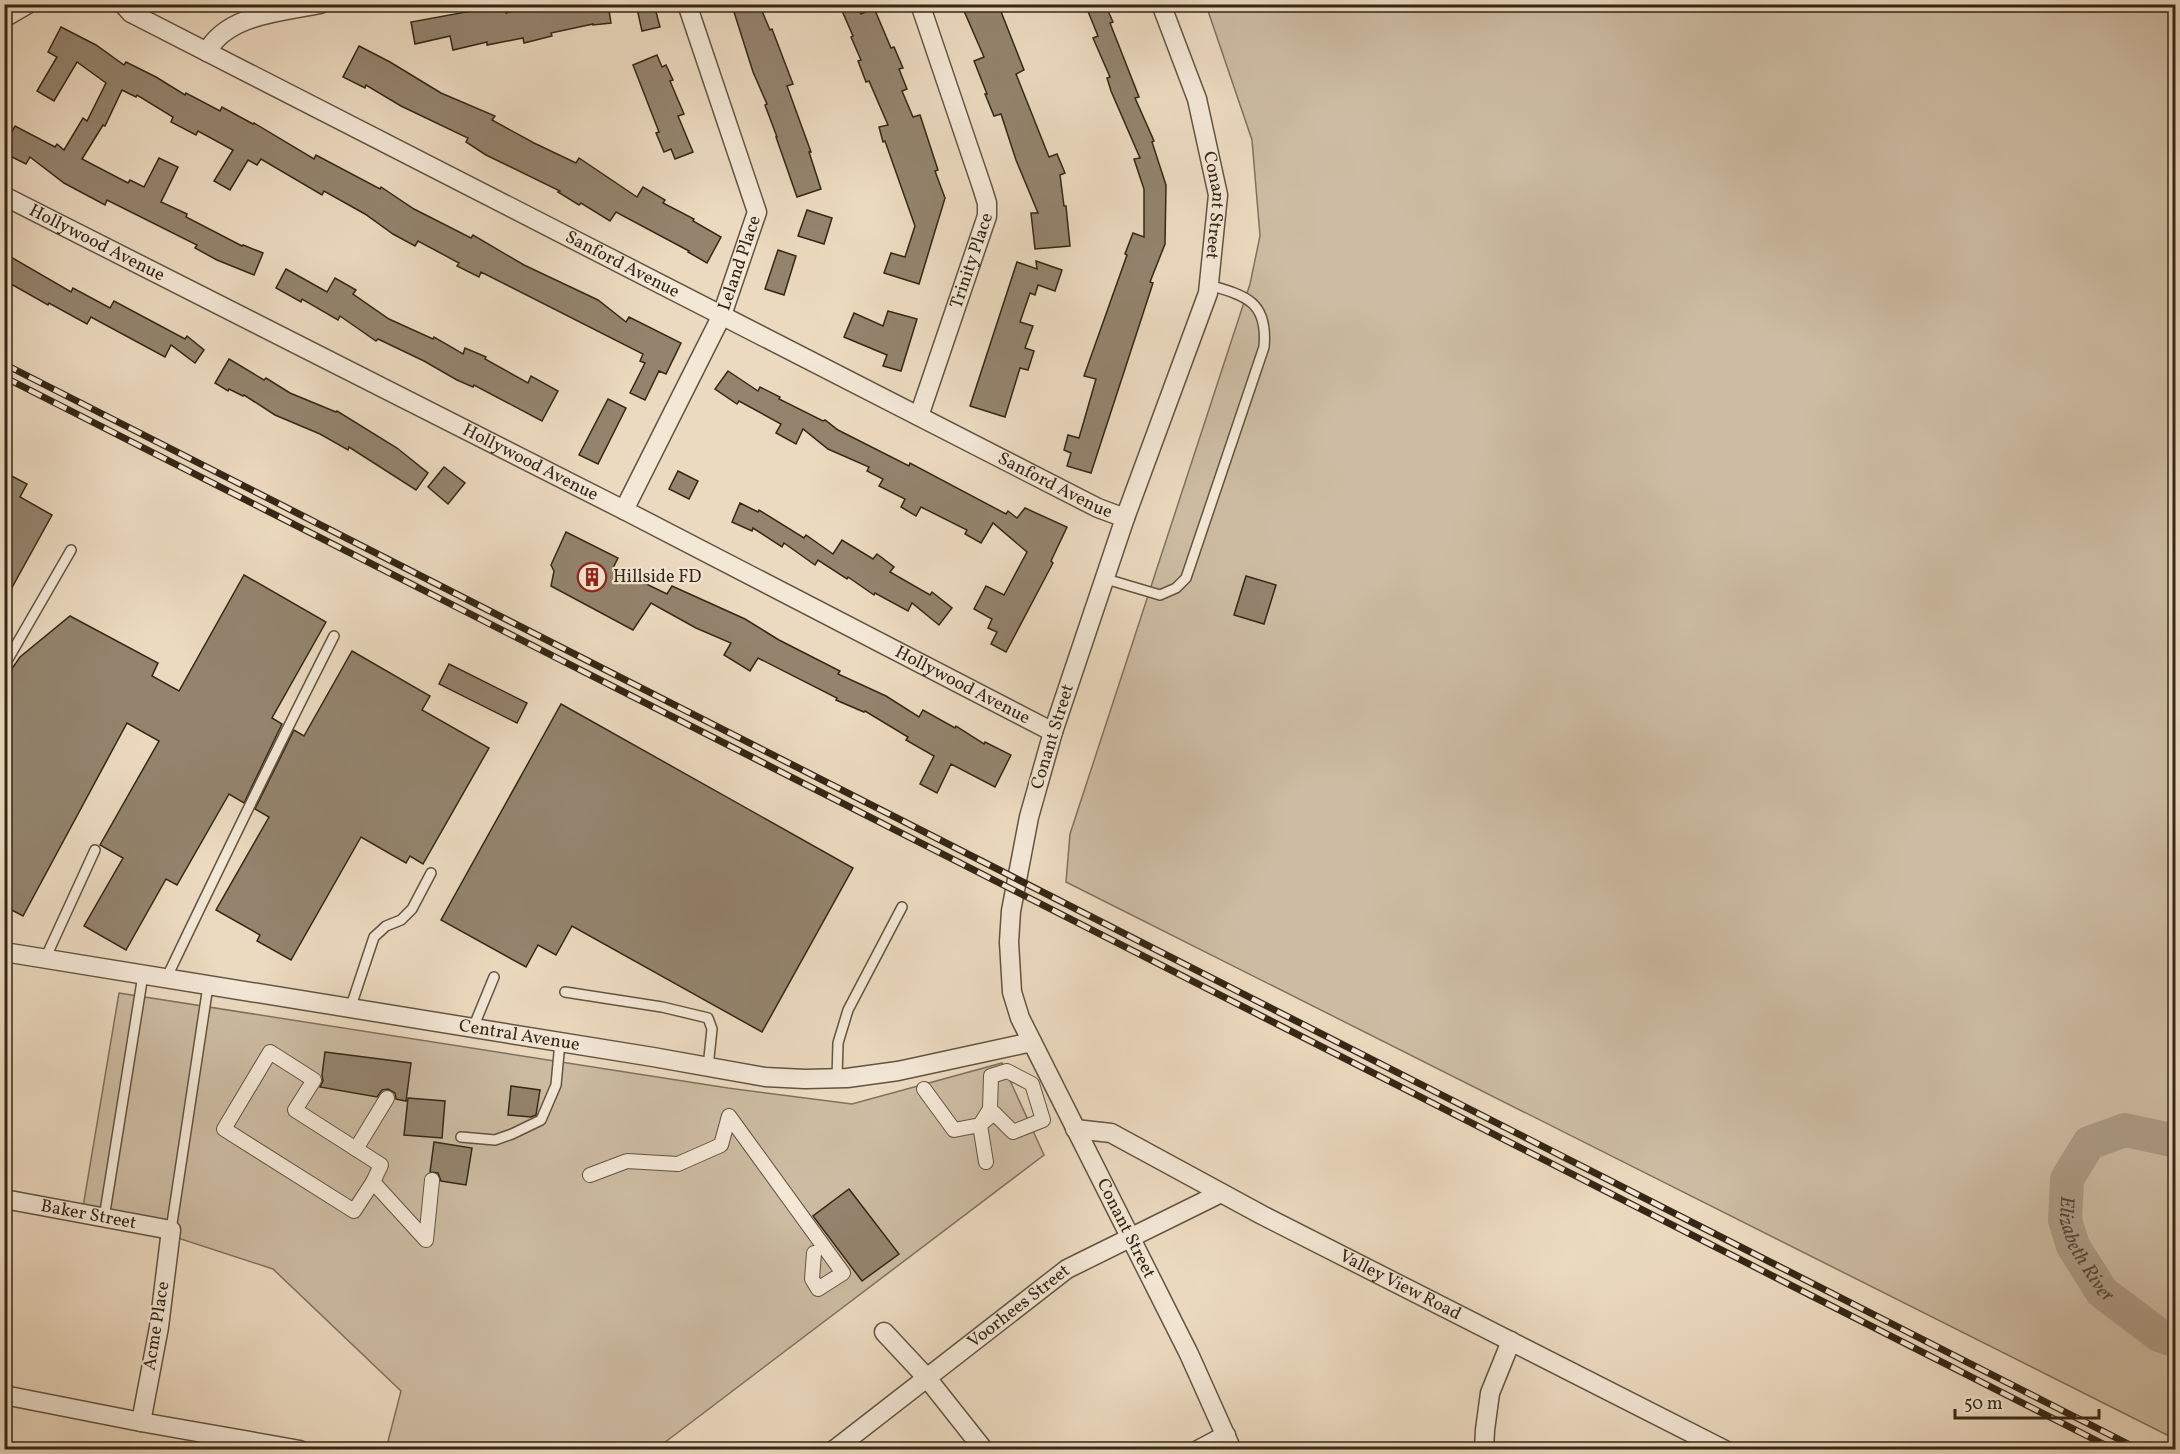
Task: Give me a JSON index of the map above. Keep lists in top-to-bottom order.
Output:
{
  "streets": {
    "street": [
      "Conant Street",
      "Hollywood Avenue",
      "Trinity Place",
      "Leland Place",
      "Sanford Avenue",
      "Central Avenue",
      "Baker Street",
      "Valley View Road",
      "Voorhees Street",
      "Acme Place"
    ]
  },
  "crossings": [
    ["Conant Street", "Hollywood Avenue"],
    ["Conant Street", "Sanford Avenue"],
    ["Conant Street", "Central Avenue"],
    ["Conant Street", "Valley View Road"],
    ["Conant Street", "Voorhees Street"],
    ["Hollywood Avenue", "Leland Place"],
    ["Trinity Place", "Sanford Avenue"],
    ["Leland Place", "Sanford Avenue"],
    ["Baker Street", "Acme Place"],
    ["Valley View Road", "Voorhees Street"]
  ],
  "water": ["Elizabeth River"],
  "places": {
    "building": ["Hillside FD"]
  },
  "scale_bar": "50 m"
}
